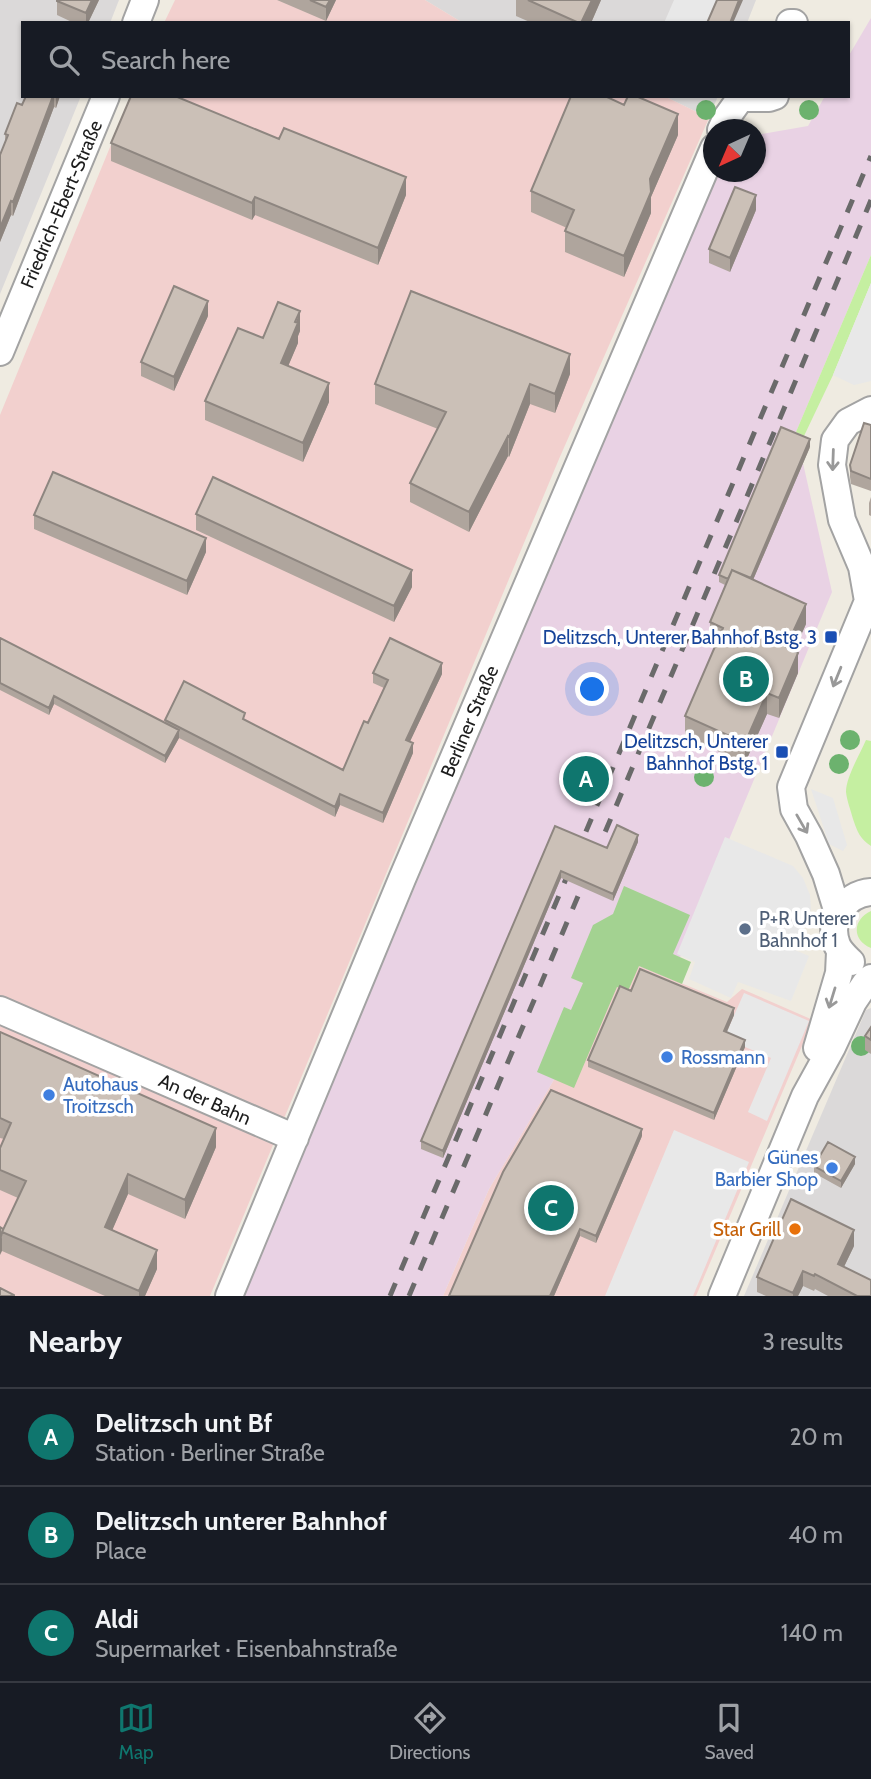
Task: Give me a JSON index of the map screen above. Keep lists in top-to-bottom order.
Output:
{
  "streets": {
    "street": ["Friedrich-Ebert-Straße", "Berliner Straße", "An der Bahn"]
  },
  "crossings": [
    ["Berliner Straße", "An der Bahn"]
  ],
  "places": {
    "transit": ["Delitzsch, Unterer Bahnhof Bstg. 3", "Delitzsch, Unterer Bahnhof Bstg. 1"],
    "other": [
      "P+R Unterer Bahnhof 1",
      "Rossmann",
      "Autohaus Troitzsch",
      "Günes Barbier Shop",
      "Star Grill"
    ]
  },
  "north": "bottom left",
  "page": {
    "search": "Search here",
    "pins": ["B", "A", "C"],
    "heading": ["Nearby", "3 results"],
    "list": [
      {
        "mark": "A",
        "name": "Delitzsch unt Bf",
        "note": "Station · Berliner Straße",
        "value": "20 m"
      },
      {
        "mark": "B",
        "name": "Delitzsch unterer Bahnhof",
        "note": "Place",
        "value": "40 m"
      },
      {
        "mark": "C",
        "name": "Aldi",
        "note": "Supermarket · Eisenbahnstraße",
        "value": "140 m"
      }
    ],
    "nav": ["Map", "Directions", "Saved"]
  }
}
